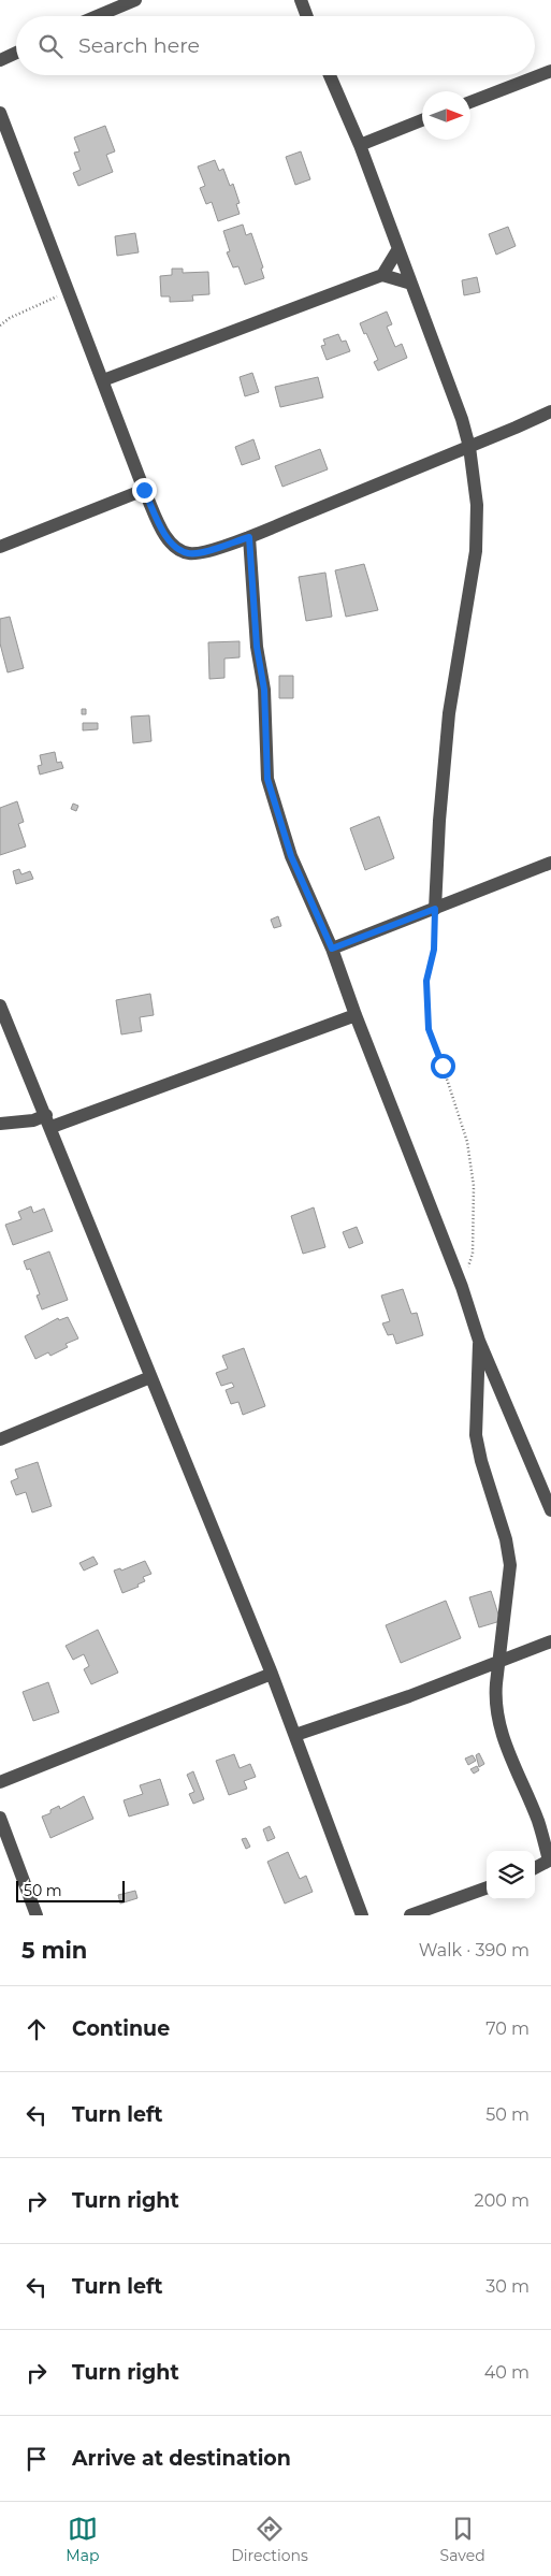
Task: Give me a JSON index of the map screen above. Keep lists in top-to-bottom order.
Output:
{
  "scale_bar": "50 m",
  "north": "right",
  "page": {
    "search": "Search here",
    "scale": "50 m",
    "heading": ["5 min", "Walk · 390 m"],
    "list": [
      ["Continue", "70 m"],
      ["Turn left", "50 m"],
      ["Turn right", "200 m"],
      ["Turn left", "30 m"],
      ["Turn right", "40 m"],
      "Arrive at destination"
    ],
    "nav": ["Map", "Directions", "Saved"]
  }
}
